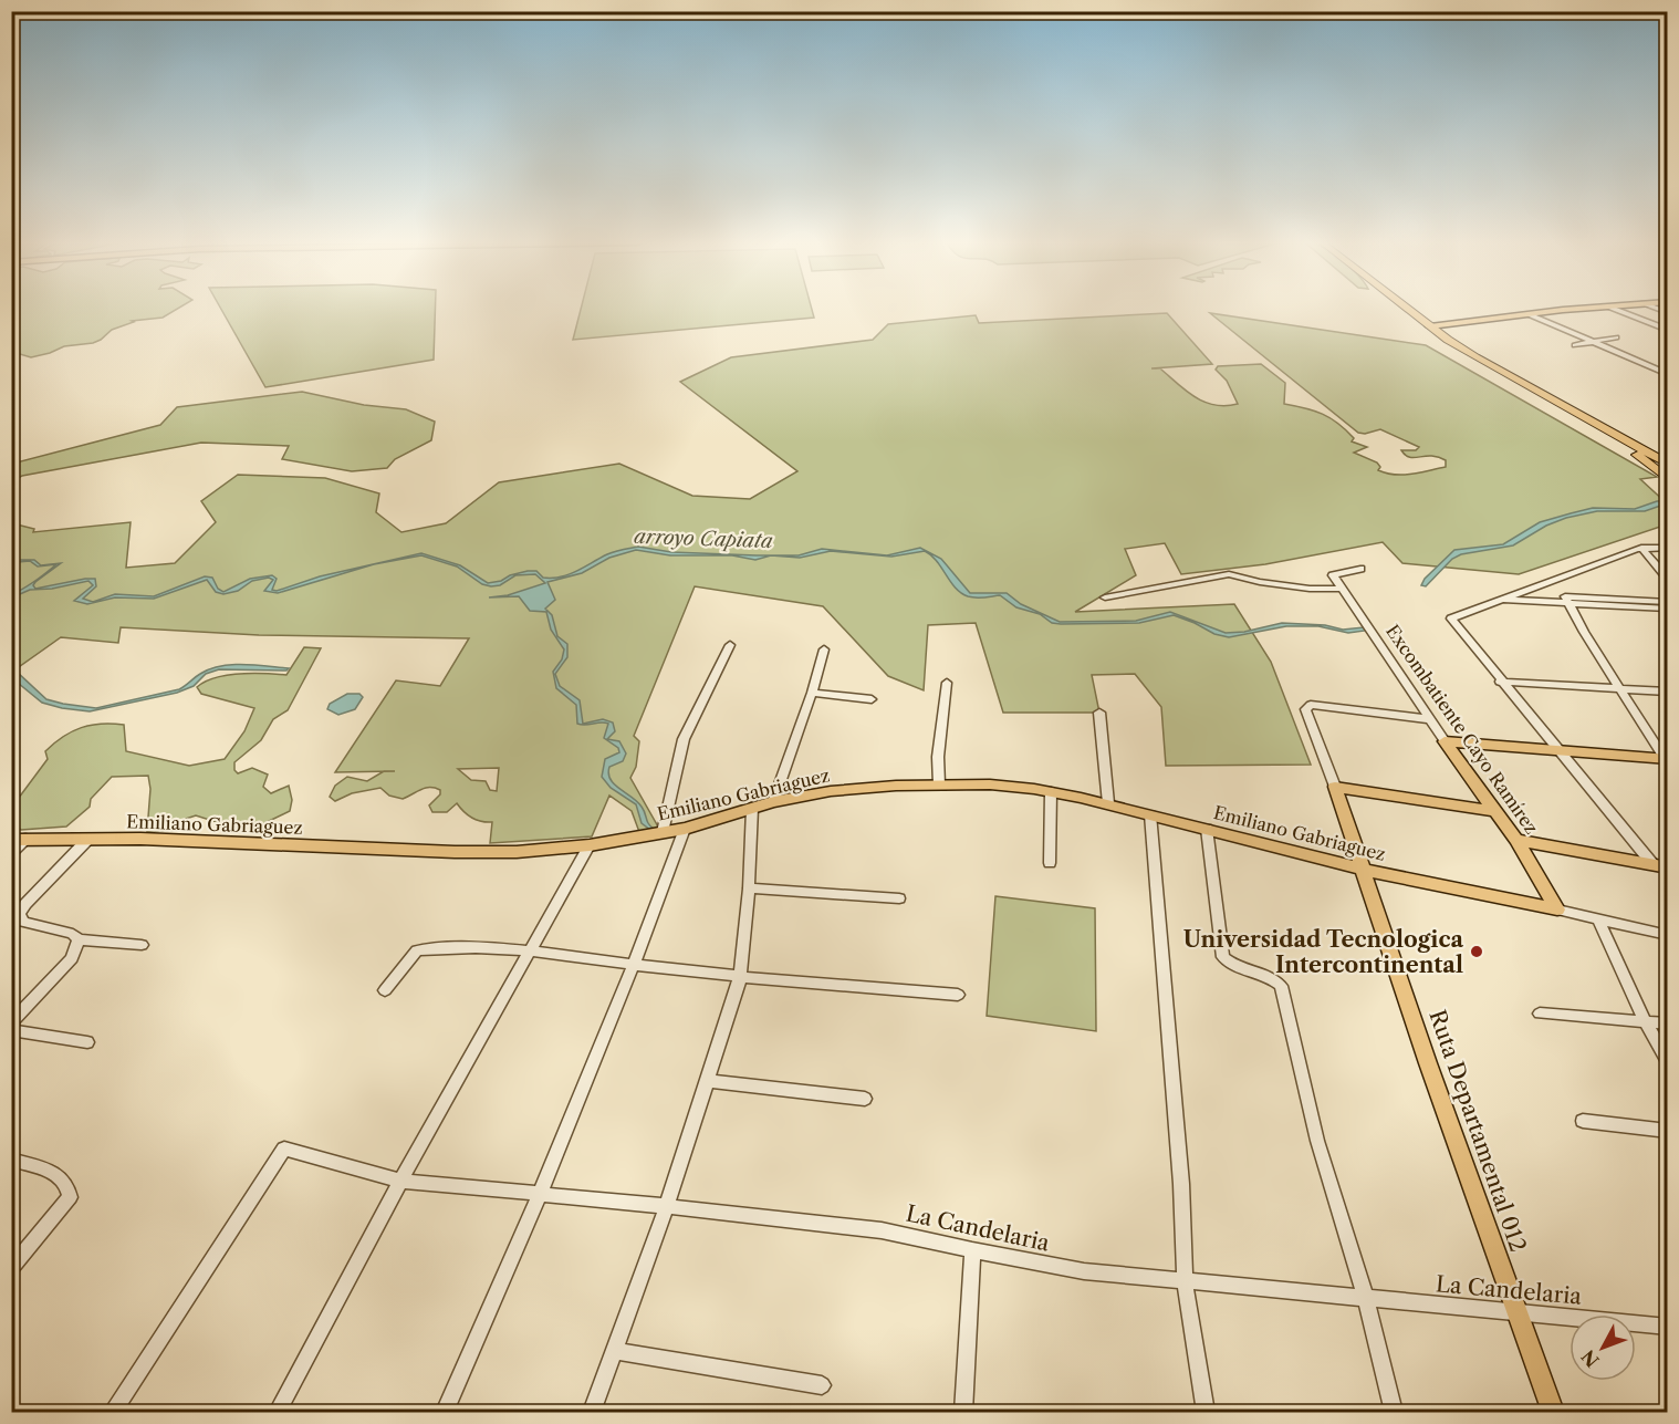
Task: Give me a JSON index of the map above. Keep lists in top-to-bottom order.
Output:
{
  "streets": {
    "main road": ["Excombatiente Cayo Ramírez", "Emiliano Gabriaguez", "Ruta Departamental 012"],
    "street": ["La Candelaria"]
  },
  "crossings": [
    ["Excombatiente Cayo Ramírez", "Emiliano Gabriaguez"],
    ["Emiliano Gabriaguez", "Ruta Departamental 012"],
    ["Ruta Departamental 012", "La Candelaria"]
  ],
  "water": ["arroyo Capiata"],
  "places": ["Universidad Tecnologica Intercontinental"],
  "north": "bottom left"
}
